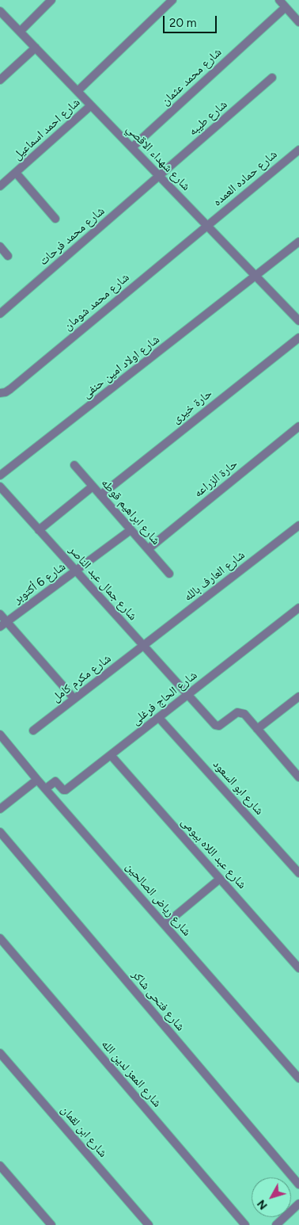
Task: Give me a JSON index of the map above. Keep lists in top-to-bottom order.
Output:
{
  "streets": {
    "street": [
      "شارع محمد عثمان",
      "شارع طيبه",
      "شارع احمد اسماعيل",
      "شارع شهداء الاقصي",
      "شارع حماده العمده",
      "شارع محمد فرحات",
      "شارع محمد شومان",
      "شارع اولاد امين حنفى",
      "حارة خيرى",
      "حارة الزراعه",
      "شارع ابراهيم قوطه",
      "شارع العارف بالله",
      "شارع 6 أكتوبر",
      "شارع جمال عبد الناصر",
      "شارع مكرم كامل",
      "شارع الحاج فرغلى",
      "شارع ابو السعود",
      "شارع عبد اللاه بيومى",
      "شارع رياض الصالحين",
      "شارع فتحى شاكر",
      "شارع المعز لدين الله",
      "شارع ابن لقمان"
    ]
  },
  "crossings": [
    ["شارع محمد عثمان", "شارع شهداء الاقصي"],
    ["شارع طيبه", "شارع شهداء الاقصي"],
    ["شارع طيبه", "شارع محمد فرحات"],
    ["شارع احمد اسماعيل", "شارع شهداء الاقصي"],
    ["شارع شهداء الاقصي", "شارع حماده العمده"],
    ["شارع شهداء الاقصي", "شارع محمد فرحات"],
    ["شارع شهداء الاقصي", "شارع محمد شومان"],
    ["شارع شهداء الاقصي", "شارع اولاد امين حنفى"],
    ["شارع حماده العمده", "شارع محمد شومان"],
    ["حارة خيرى", "شارع ابراهيم قوطه"],
    ["حارة الزراعه", "شارع ابراهيم قوطه"],
    ["شارع ابراهيم قوطه", "شارع 6 أكتوبر"],
    ["شارع العارف بالله", "شارع جمال عبد الناصر"],
    ["شارع العارف بالله", "شارع مكرم كامل"],
    ["شارع 6 أكتوبر", "شارع جمال عبد الناصر"],
    ["شارع جمال عبد الناصر", "شارع مكرم كامل"],
    ["شارع جمال عبد الناصر", "شارع الحاج فرغلى"],
    ["شارع الحاج فرغلى", "شارع ابو السعود"],
    ["شارع الحاج فرغلى", "شارع عبد اللاه بيومى"],
    ["شارع الحاج فرغلى", "شارع رياض الصالحين"]
  ],
  "scale_bar": "20 m",
  "north": "bottom left"
}
